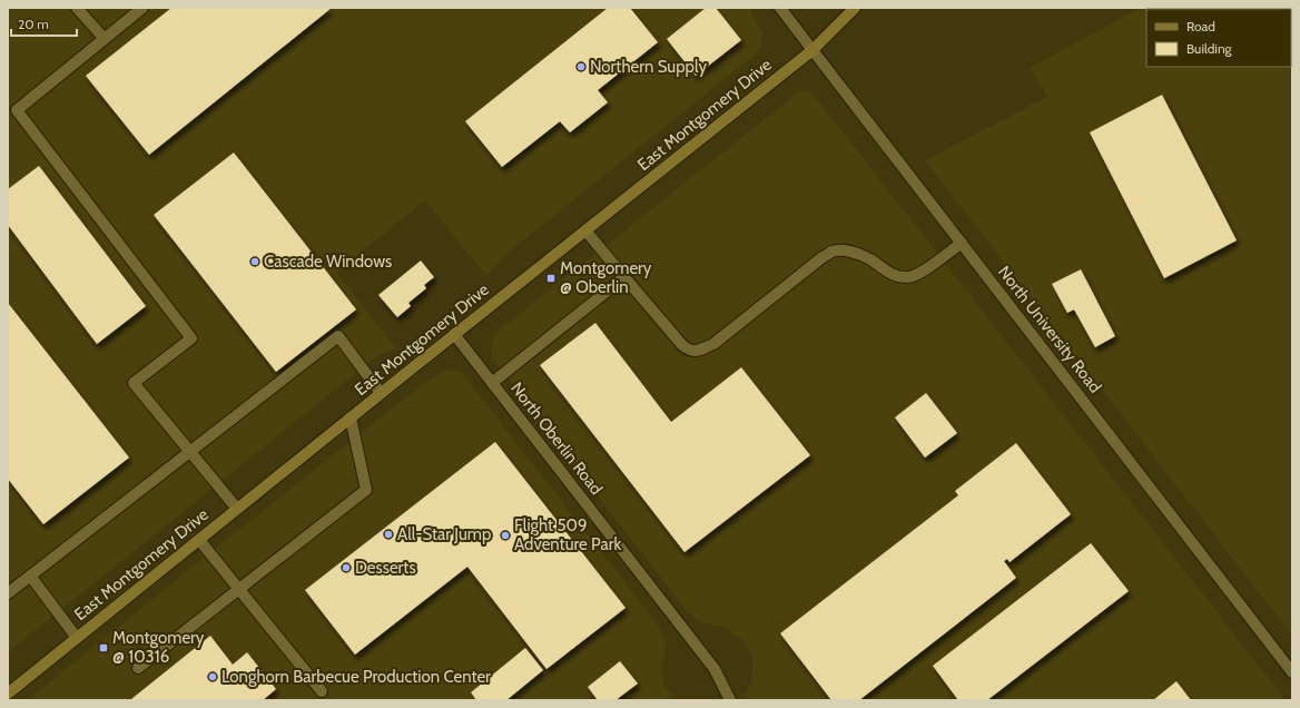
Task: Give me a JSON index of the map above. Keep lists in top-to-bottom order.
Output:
{
  "streets": {
    "main road": ["East Montgomery Drive"],
    "street": ["North University Road", "North Oberlin Road"]
  },
  "crossings": [
    ["East Montgomery Drive", "North University Road"],
    ["East Montgomery Drive", "North Oberlin Road"]
  ],
  "places": {
    "other": [
      "Northern Supply",
      "Cascade Windows",
      "All-Star Jump",
      "Flight 509 Adventure Park",
      "Desserts",
      "Longhorn Barbecue Production Center"
    ],
    "transit": ["Montgomery @ Oberlin", "Montgomery @ 10316"]
  },
  "legend": ["Road", "Building"],
  "scale_bar": "20 m"
}
